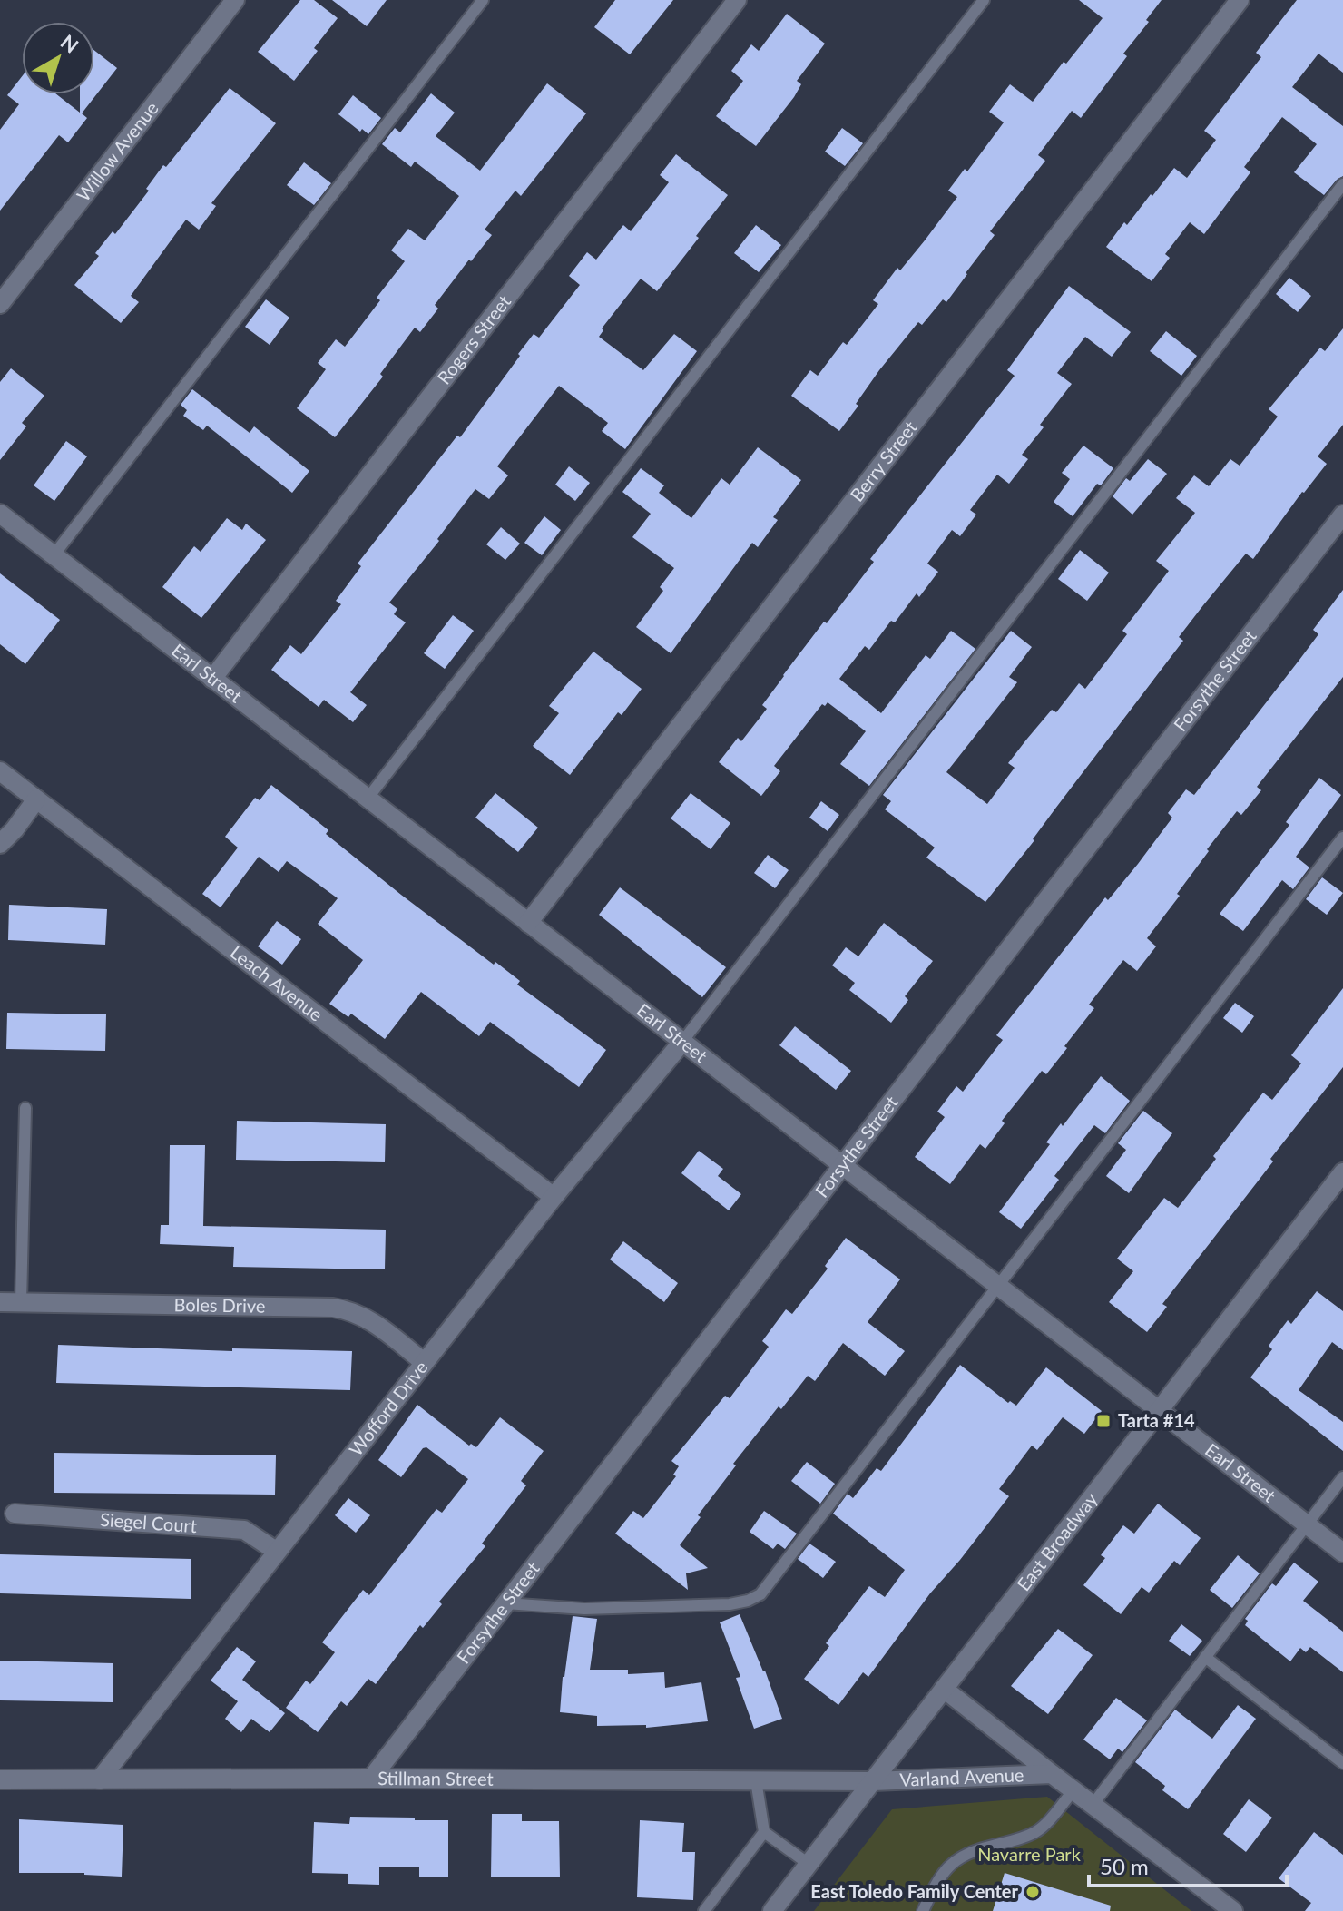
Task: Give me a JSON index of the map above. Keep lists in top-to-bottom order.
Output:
{
  "streets": {
    "street": [
      "Willow Avenue",
      "Rogers Street",
      "Berry Street",
      "Earl Street",
      "Forsythe Street",
      "Leach Avenue",
      "Boles Drive",
      "Wofford Drive",
      "Siegel Court",
      "East Broadway",
      "Varland Avenue",
      "Stillman Street"
    ]
  },
  "crossings": [
    ["Rogers Street", "Earl Street"],
    ["Berry Street", "Earl Street"],
    ["Earl Street", "Forsythe Street"],
    ["Earl Street", "Wofford Drive"],
    ["Earl Street", "East Broadway"],
    ["Forsythe Street", "Stillman Street"],
    ["Leach Avenue", "Wofford Drive"],
    ["Boles Drive", "Wofford Drive"],
    ["Wofford Drive", "Siegel Court"],
    ["Wofford Drive", "Stillman Street"],
    ["East Broadway", "Varland Avenue"],
    ["East Broadway", "Stillman Street"],
    ["Varland Avenue", "Stillman Street"]
  ],
  "parks": ["Navarre Park"],
  "places": {
    "transit": ["Tarta #14"],
    "other": ["East Toledo Family Center"]
  },
  "scale_bar": "50 m",
  "north": "top right"
}
